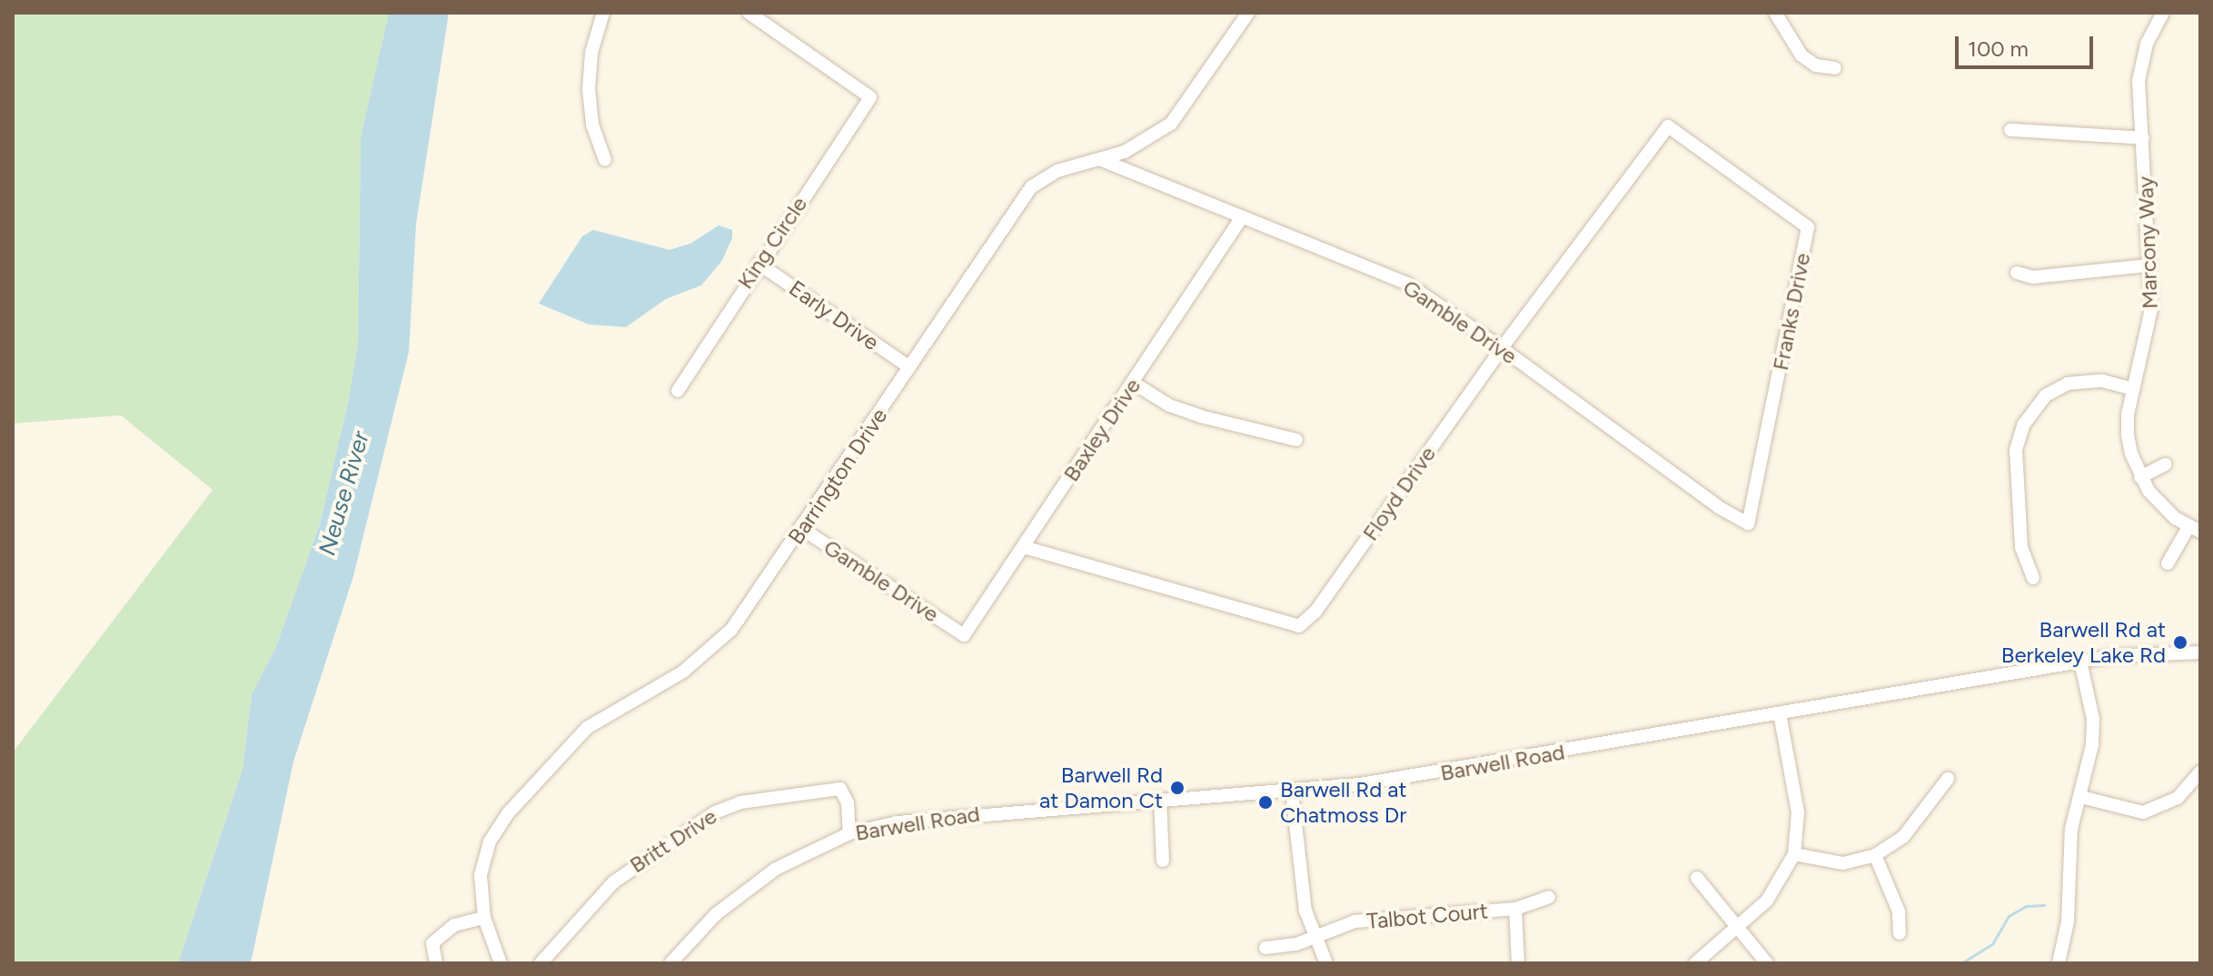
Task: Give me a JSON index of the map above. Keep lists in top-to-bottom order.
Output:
{
  "streets": {
    "street": [
      "King Circle",
      "Marcony Way",
      "Franks Drive",
      "Early Drive",
      "Gamble Drive",
      "Baxley Drive",
      "Barrington Drive",
      "Floyd Drive",
      "Barwell Road",
      "Britt Drive",
      "Talbot Court"
    ]
  },
  "crossings": [
    ["King Circle", "Early Drive"],
    ["Franks Drive", "Gamble Drive"],
    ["Franks Drive", "Floyd Drive"],
    ["Early Drive", "Barrington Drive"],
    ["Gamble Drive", "Baxley Drive"],
    ["Gamble Drive", "Barrington Drive"],
    ["Gamble Drive", "Floyd Drive"],
    ["Baxley Drive", "Floyd Drive"],
    ["Barwell Road", "Britt Drive"]
  ],
  "water": ["Neuse River"],
  "places": ["Barwell Rd at Berkeley Lake Rd", "Barwell Rd at Damon Ct", "Barwell Rd at Chatmoss Dr"],
  "scale_bar": "100 m"
}
